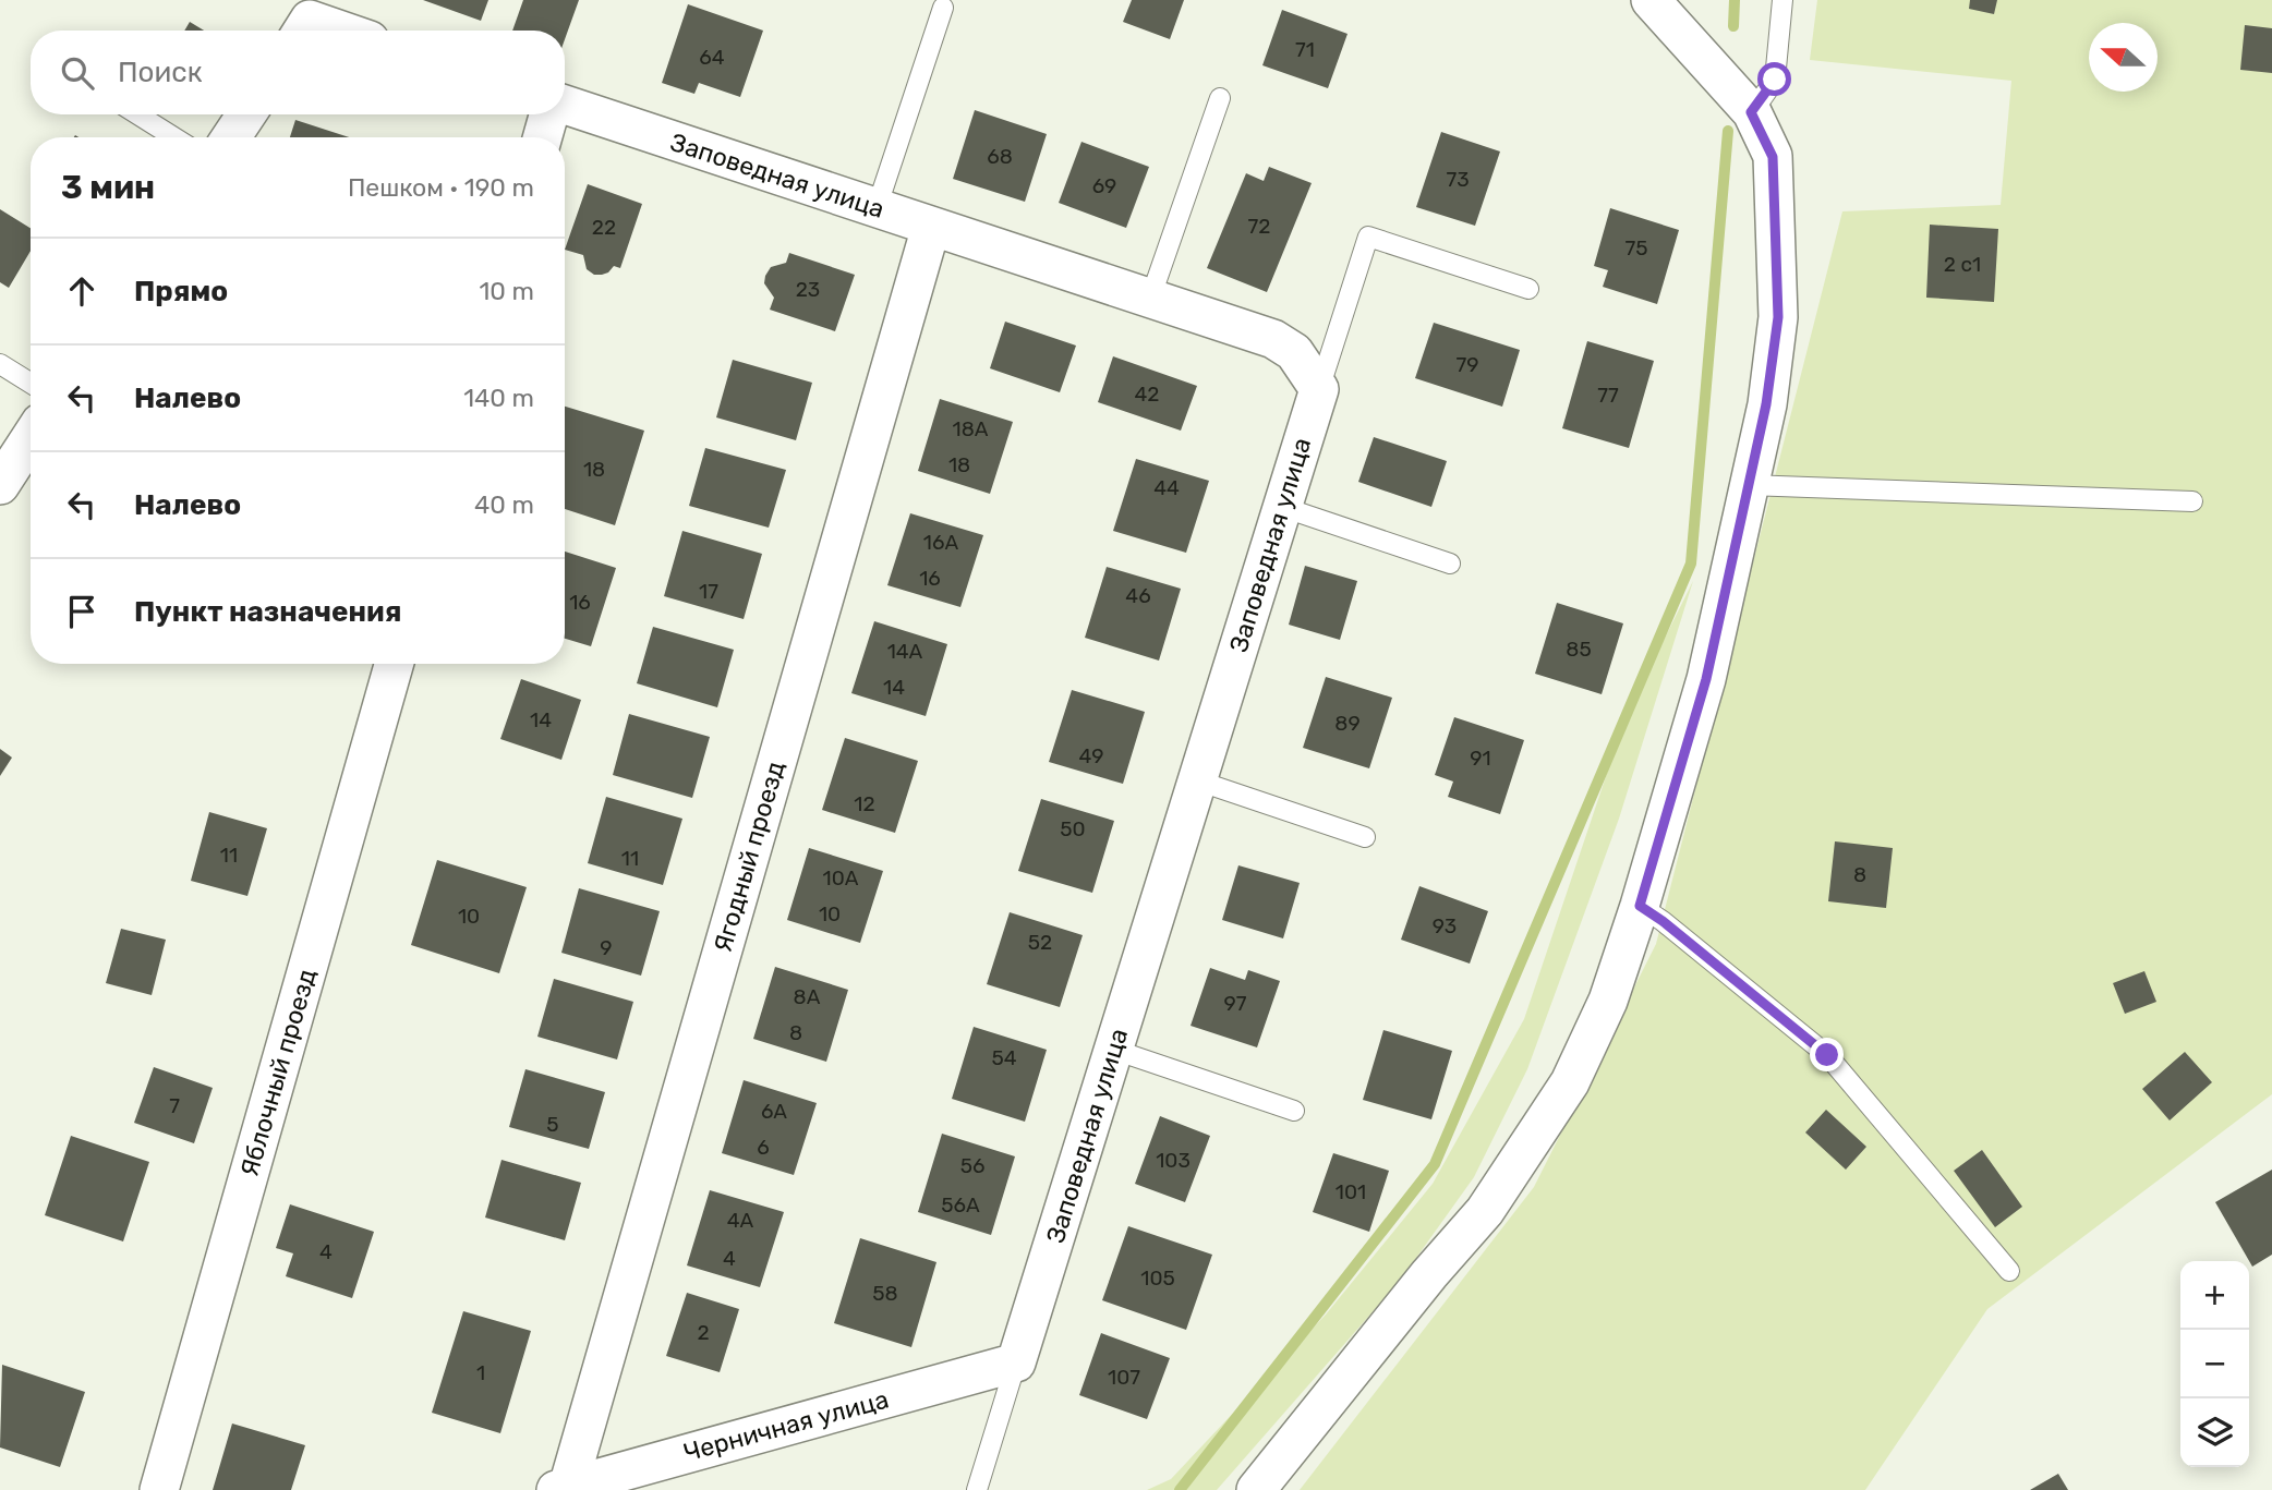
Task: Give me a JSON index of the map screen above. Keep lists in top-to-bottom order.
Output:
{
  "streets": {
    "street": [
      "Заповедная улица",
      "Ягодный проезд",
      "Яблочный проезд",
      "Черничная улица"
    ]
  },
  "crossings": [
    ["Заповедная улица", "Ягодный проезд"],
    ["Заповедная улица", "Черничная улица"],
    ["Ягодный проезд", "Черничная улица"]
  ],
  "house_numbers": [
    "71",
    "64",
    "68",
    "73",
    "69",
    "72",
    "22",
    "75",
    "2 с1",
    "23",
    "79",
    "42",
    "77",
    "18А",
    "18",
    "18",
    "44",
    "16А",
    "16",
    "17",
    "46",
    "16",
    "85",
    "14А",
    "14",
    "14",
    "89",
    "49",
    "91",
    "12",
    "50",
    "11",
    "11",
    "8",
    "10А",
    "10",
    "10",
    "93",
    "52",
    "9",
    "8А",
    "97",
    "8",
    "54",
    "7",
    "6А",
    "5",
    "6",
    "103",
    "56",
    "101",
    "56А",
    "4А",
    "4",
    "4",
    "105",
    "58",
    "2",
    "1",
    "107"
  ],
  "north": "left",
  "page": {
    "search": "Поиск",
    "heading": ["3 мин", "Пешком · 190 m"],
    "list": [
      ["Прямо", "10 m"],
      ["Налево", "140 m"],
      ["Налево", "40 m"],
      "Пункт назначения"
    ],
    "map_buttons": ["+", "−"]
  }
}
